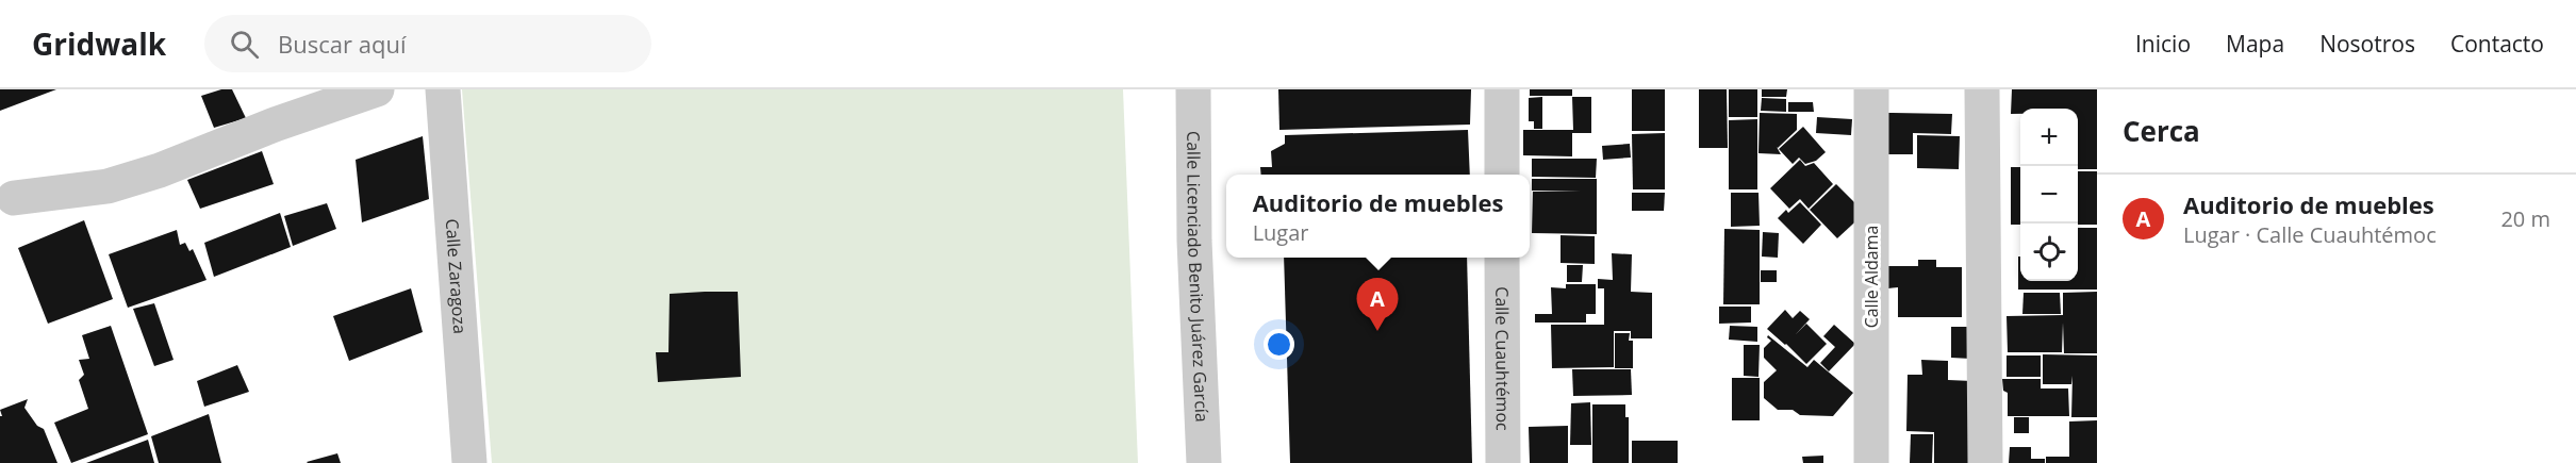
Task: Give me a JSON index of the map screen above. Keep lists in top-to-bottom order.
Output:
{
  "streets": {
    "street": [
      "Calle Zaragoza",
      "Calle Licenciado Benito Juárez García",
      "Calle Aldama",
      "Calle Cuauhtémoc"
    ]
  },
  "page": {
    "header": "Gridwalk",
    "search": "Buscar aquí",
    "nav": [
      "Inicio",
      "Mapa",
      "Nosotros",
      "Contacto"
    ],
    "heading": "Cerca",
    "map_buttons": ["+", "−"],
    "list": [
      {
        "mark": "A",
        "name": "Auditorio de muebles",
        "note": "Lugar · Calle Cuauhtémoc",
        "value": "20 m"
      }
    ],
    "popup": ["Auditorio de muebles", "Lugar"],
    "pins": "A"
  }
}
